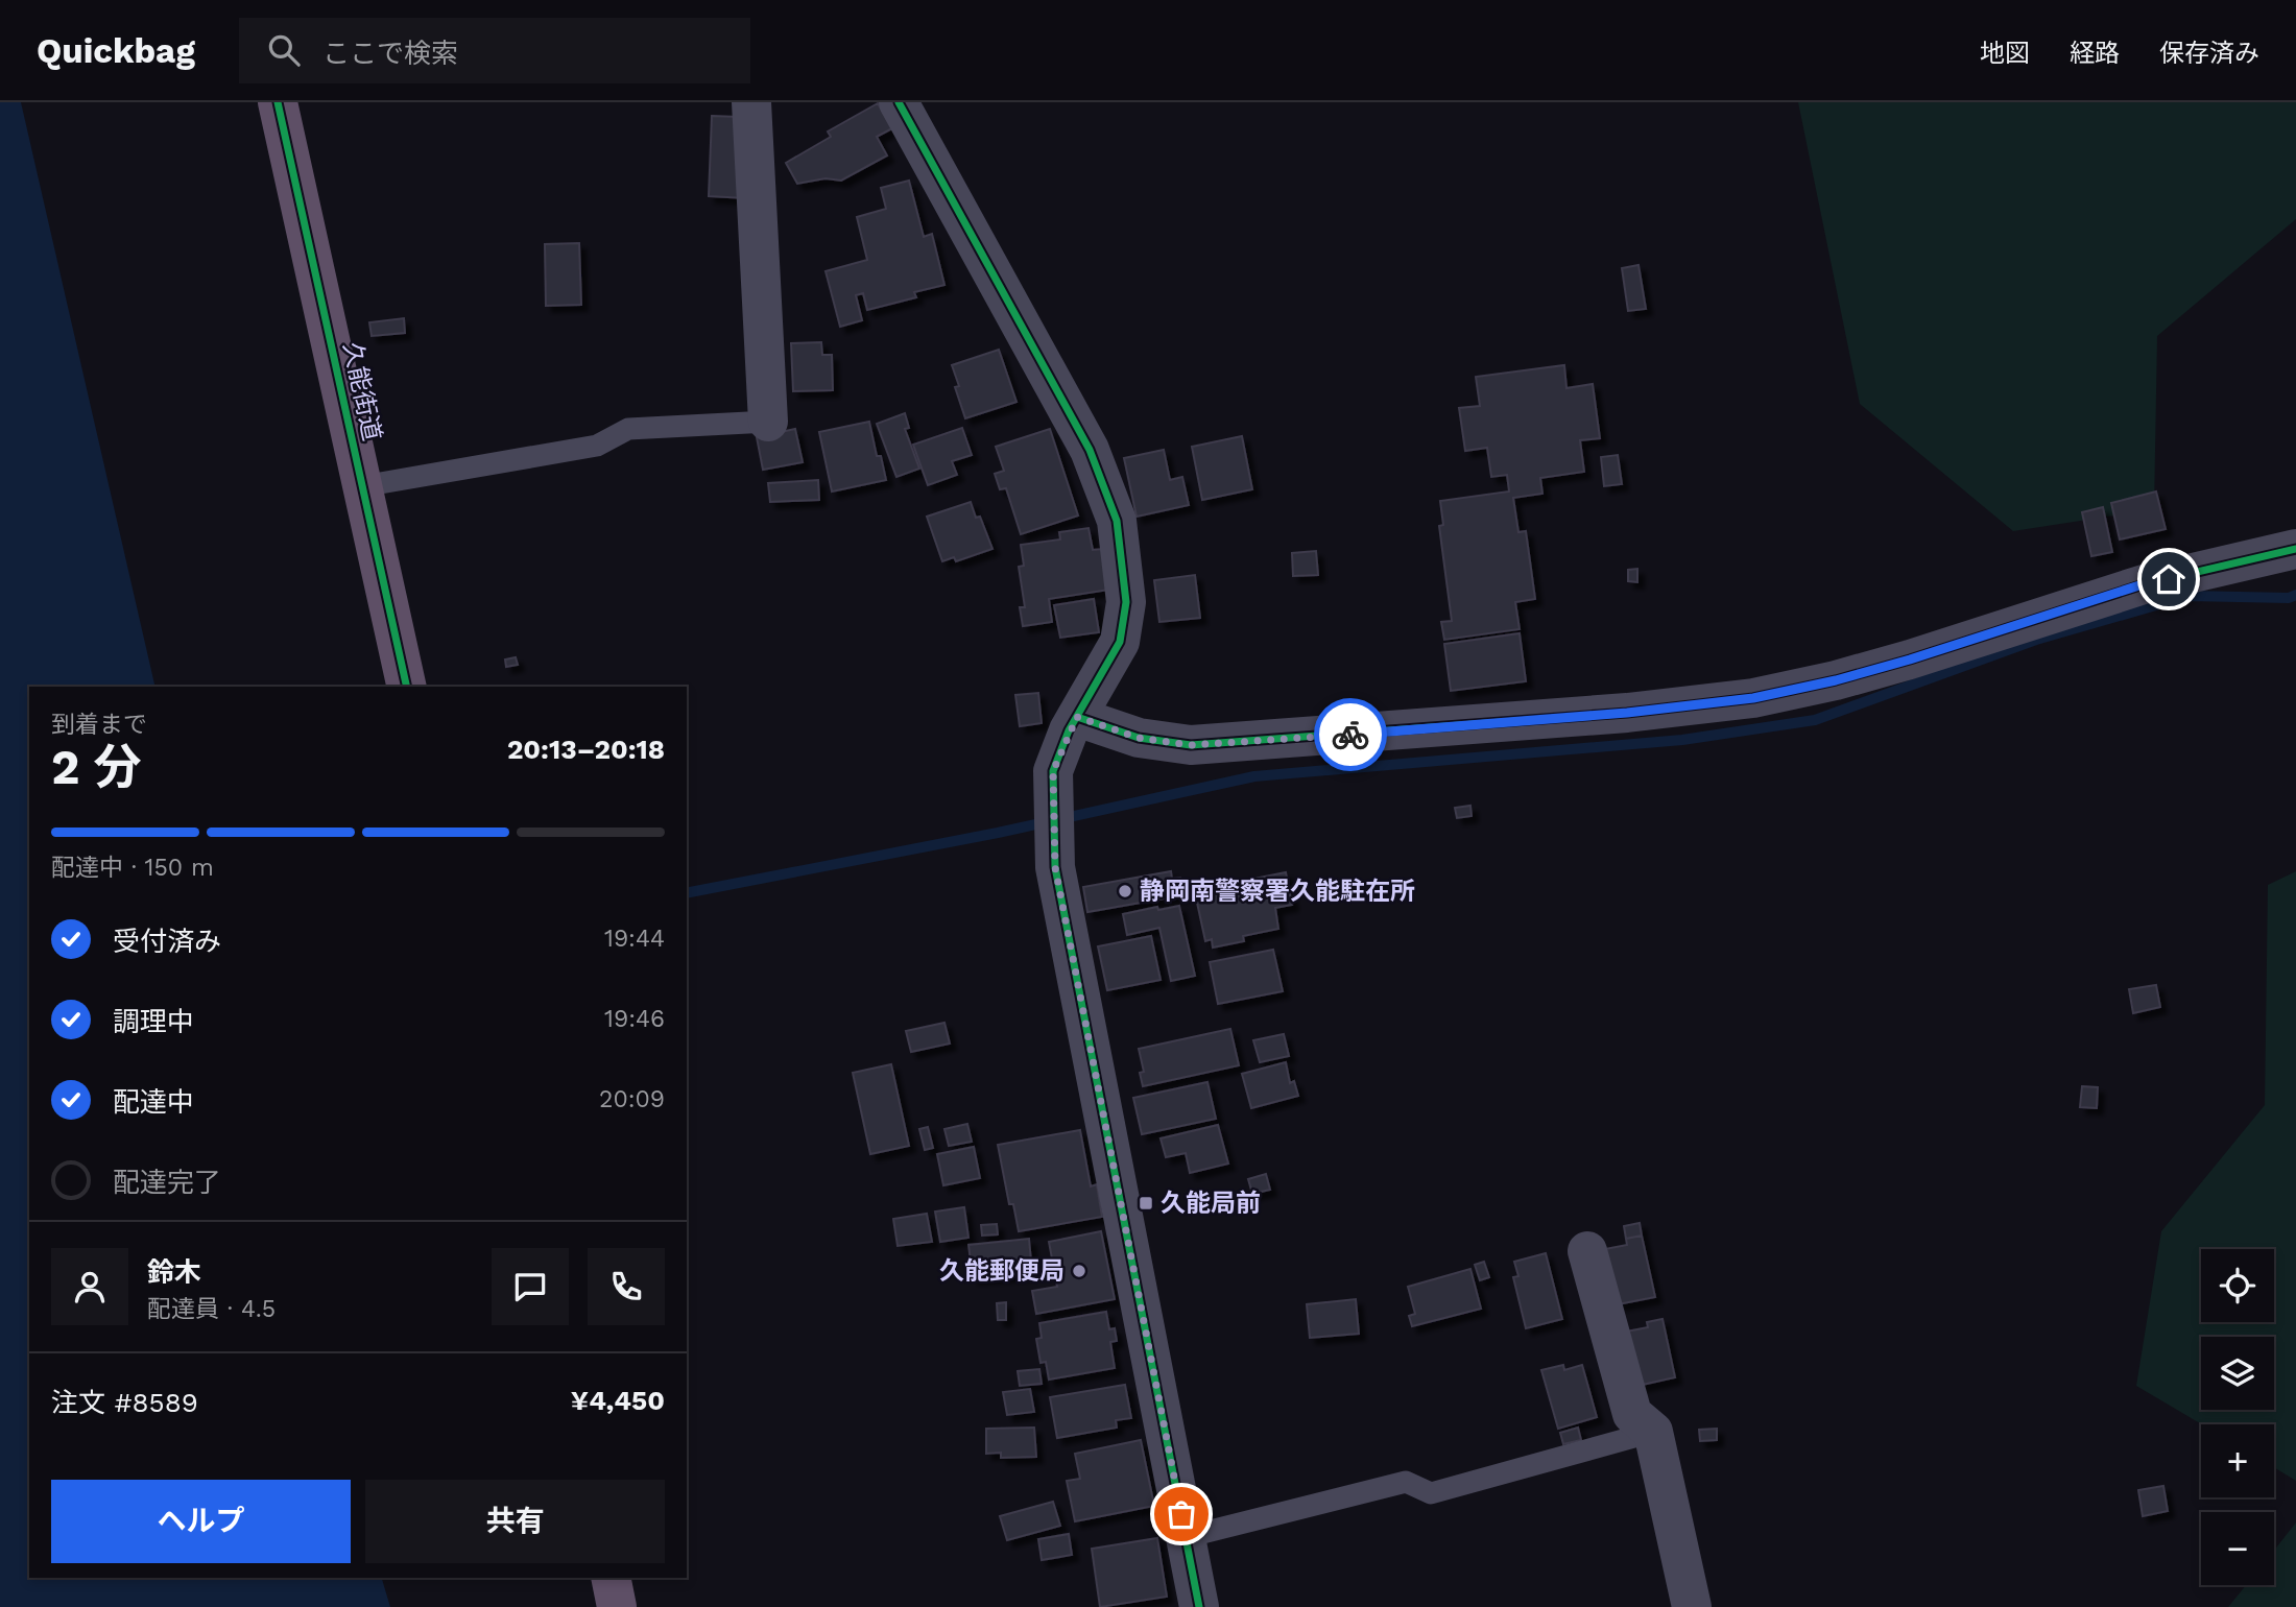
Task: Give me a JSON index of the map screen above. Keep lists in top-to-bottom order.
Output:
{
  "streets": {
    "highway": ["久能街道"]
  },
  "places": {
    "other": ["静岡南警察署久能駐在所", "久能郵便局"],
    "transit": ["久能局前"]
  },
  "page": {
    "header": "Quickbag",
    "search": "ここで検索",
    "nav": ["地図", "経路", "保存済み"],
    "heading": ["2 分", "到着まで", "20:13–20:18"],
    "panel": [
      "鈴木",
      "配達員 · 4.5",
      "注文 #8589",
      "¥4,450"
    ],
    "bar": "配達中 · 150 m",
    "list": [
      ["受付済み", "19:44"],
      ["調理中", "19:46"],
      ["配達中", "20:09"],
      "配達完了"
    ],
    "map_buttons": ["+", "−"],
    "buttons": ["ヘルプ", "共有"]
  }
}
